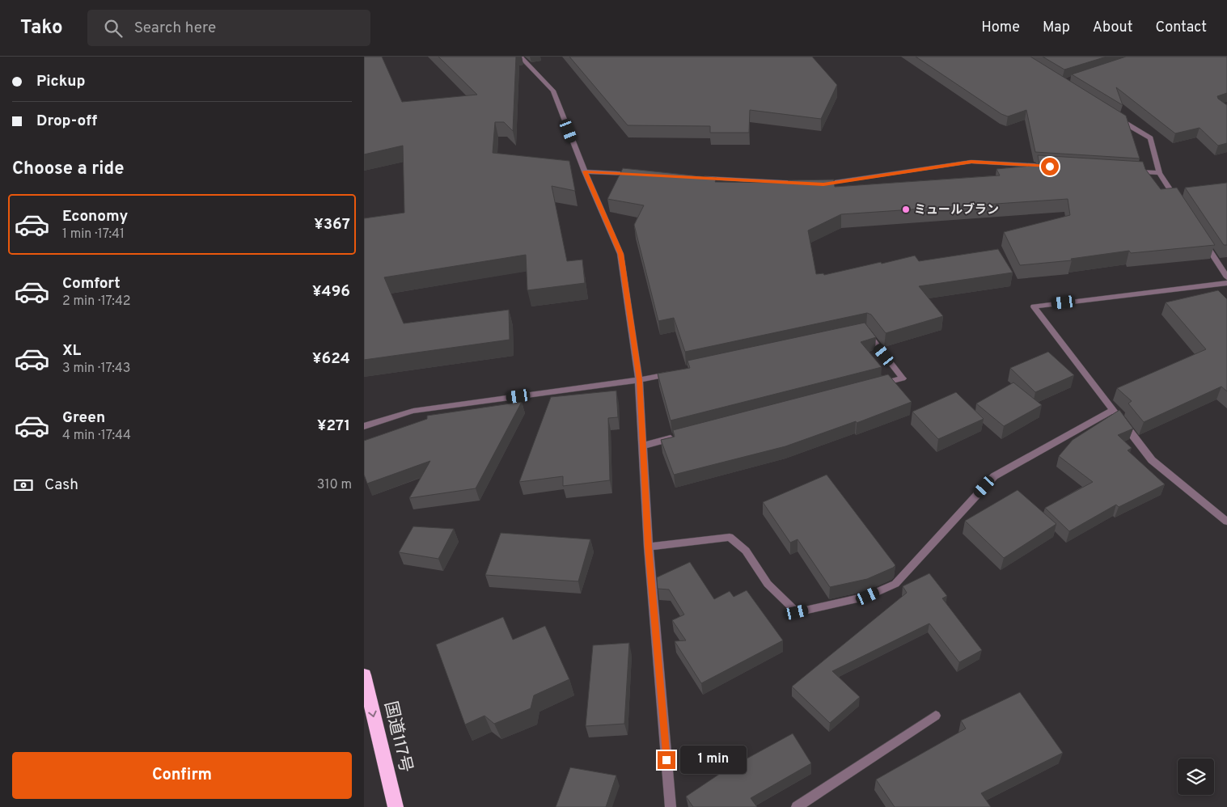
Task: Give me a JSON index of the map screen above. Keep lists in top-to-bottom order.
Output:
{
  "streets": {
    "highway": ["国道117号"]
  },
  "one_way": ["国道117号"],
  "places": ["ミュールブラン"],
  "page": {
    "header": "Tako",
    "search": "Search here",
    "nav": [
      "Home",
      "Map",
      "About",
      "Contact"
    ],
    "banner": ["Pickup", "Drop-off"],
    "heading": "Choose a ride",
    "list": [
      {
        "name": "Economy",
        "note": "1 min · 17:41",
        "value": "¥367"
      },
      {
        "name": "Comfort",
        "note": "2 min · 17:42",
        "value": "¥496"
      },
      {
        "name": "XL",
        "note": "3 min · 17:43",
        "value": "¥624"
      },
      {
        "name": "Green",
        "note": "4 min · 17:44",
        "value": "¥271"
      }
    ],
    "pay": ["Cash", "310 m"],
    "buttons": "Confirm",
    "bubble": "1 min"
  }
}
